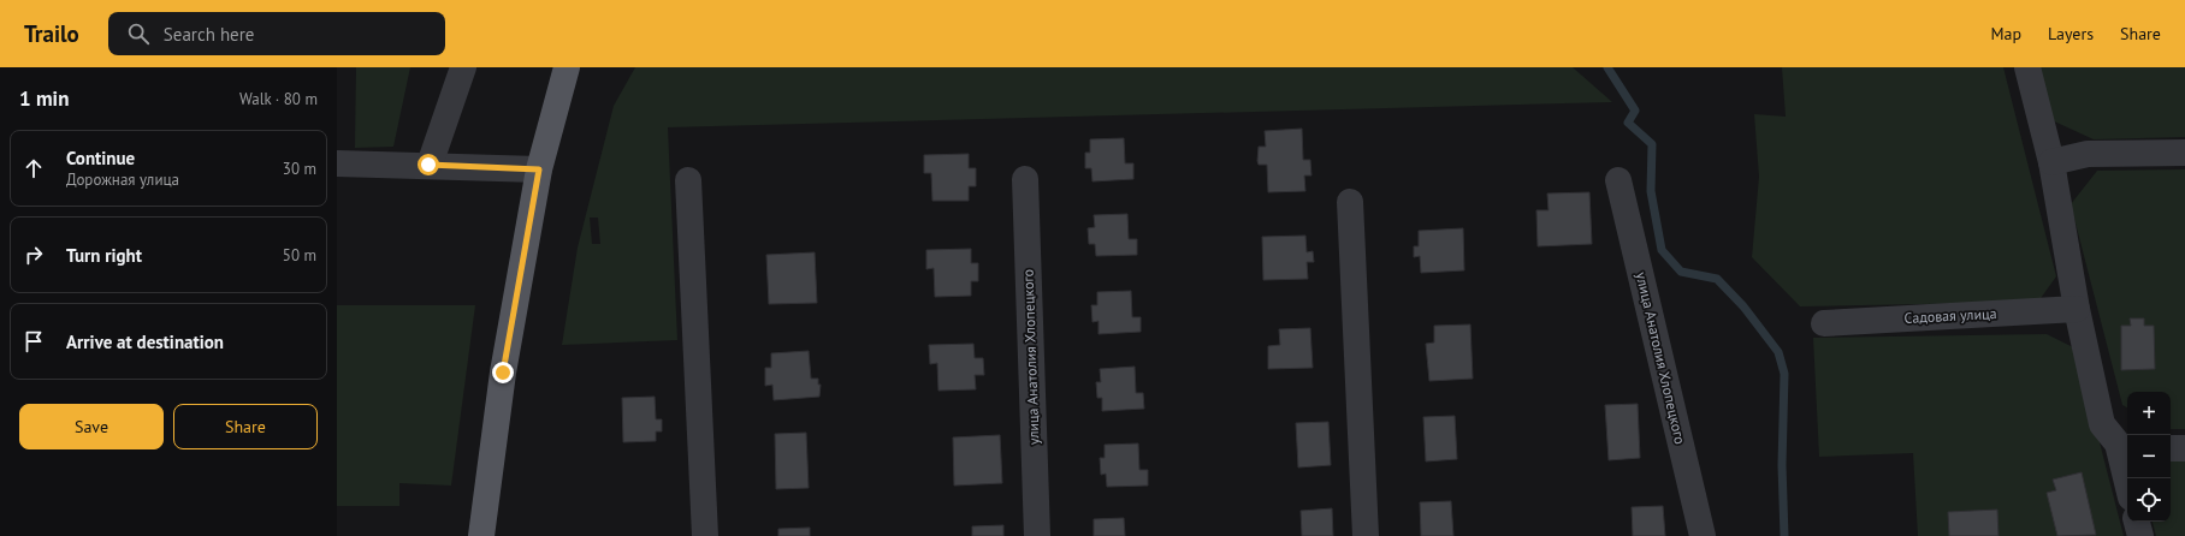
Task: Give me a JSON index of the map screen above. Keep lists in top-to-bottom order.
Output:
{
  "streets": {
    "street": ["Садовая улица", "улица Анатолия Хлопецкого"]
  },
  "page": {
    "header": "Trailo",
    "search": "Search here",
    "nav": ["Map", "Layers", "Share"],
    "heading": ["1 min", "Walk · 80 m"],
    "list": [
      ["Continue", "Дорожная улица", "30 m"],
      ["Turn right", "50 m"],
      "Arrive at destination"
    ],
    "buttons": ["Save", "Share"],
    "map_buttons": ["+", "−"]
  }
}
